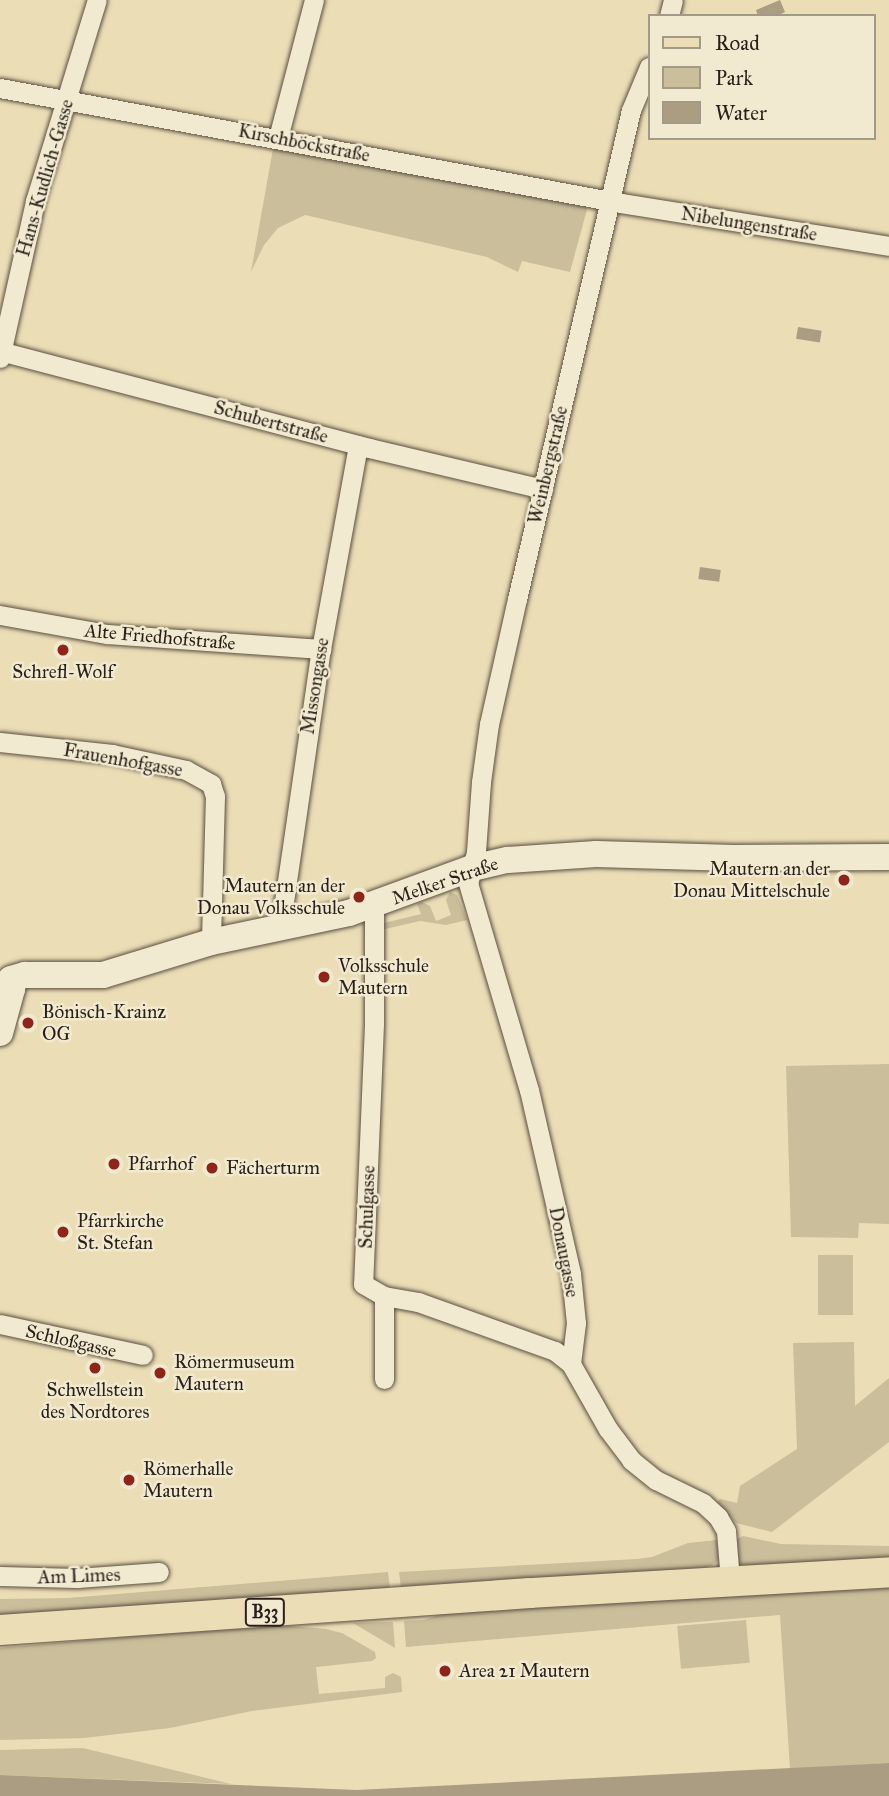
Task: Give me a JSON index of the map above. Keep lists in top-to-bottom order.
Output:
{
  "streets": {
    "main road": ["B33"],
    "street": [
      "Kirschböckstraße",
      "Hans-Kudlich-Gasse",
      "Nibelungenstraße",
      "Schubertstraße",
      "Weinbergstraße",
      "Alte Friedhofstraße",
      "Missongasse",
      "Frauenhofgasse",
      "Melker Straße",
      "Schulgasse",
      "Donaugasse",
      "Schloßgasse",
      "Am Limes"
    ]
  },
  "crossings": [
    ["Kirschböckstraße", "Hans-Kudlich-Gasse"],
    ["Kirschböckstraße", "Nibelungenstraße"],
    ["Kirschböckstraße", "Weinbergstraße"],
    ["Hans-Kudlich-Gasse", "Schubertstraße"],
    ["Nibelungenstraße", "Weinbergstraße"],
    ["Schubertstraße", "Weinbergstraße"],
    ["Schubertstraße", "Missongasse"],
    ["Weinbergstraße", "Melker Straße"],
    ["Weinbergstraße", "Donaugasse"],
    ["Alte Friedhofstraße", "Missongasse"],
    ["Missongasse", "Melker Straße"],
    ["Frauenhofgasse", "Melker Straße"],
    ["Melker Straße", "Schulgasse"],
    ["Melker Straße", "Donaugasse"]
  ],
  "places": [
    "Schrefl-Wolf",
    "Mautern an der Donau Mittelschule",
    "Mautern an der Donau Volksschule",
    "Volksschule Mautern",
    "Bönisch-Krainz OG",
    "Pfarrhof",
    "Fächerturm",
    "Pfarrkirche St. Stefan",
    "Schwellstein des Nordtores",
    "Römermuseum Mautern",
    "Römerhalle Mautern",
    "Area 21 Mautern"
  ],
  "legend": ["Road", "Park", "Water"]
}
